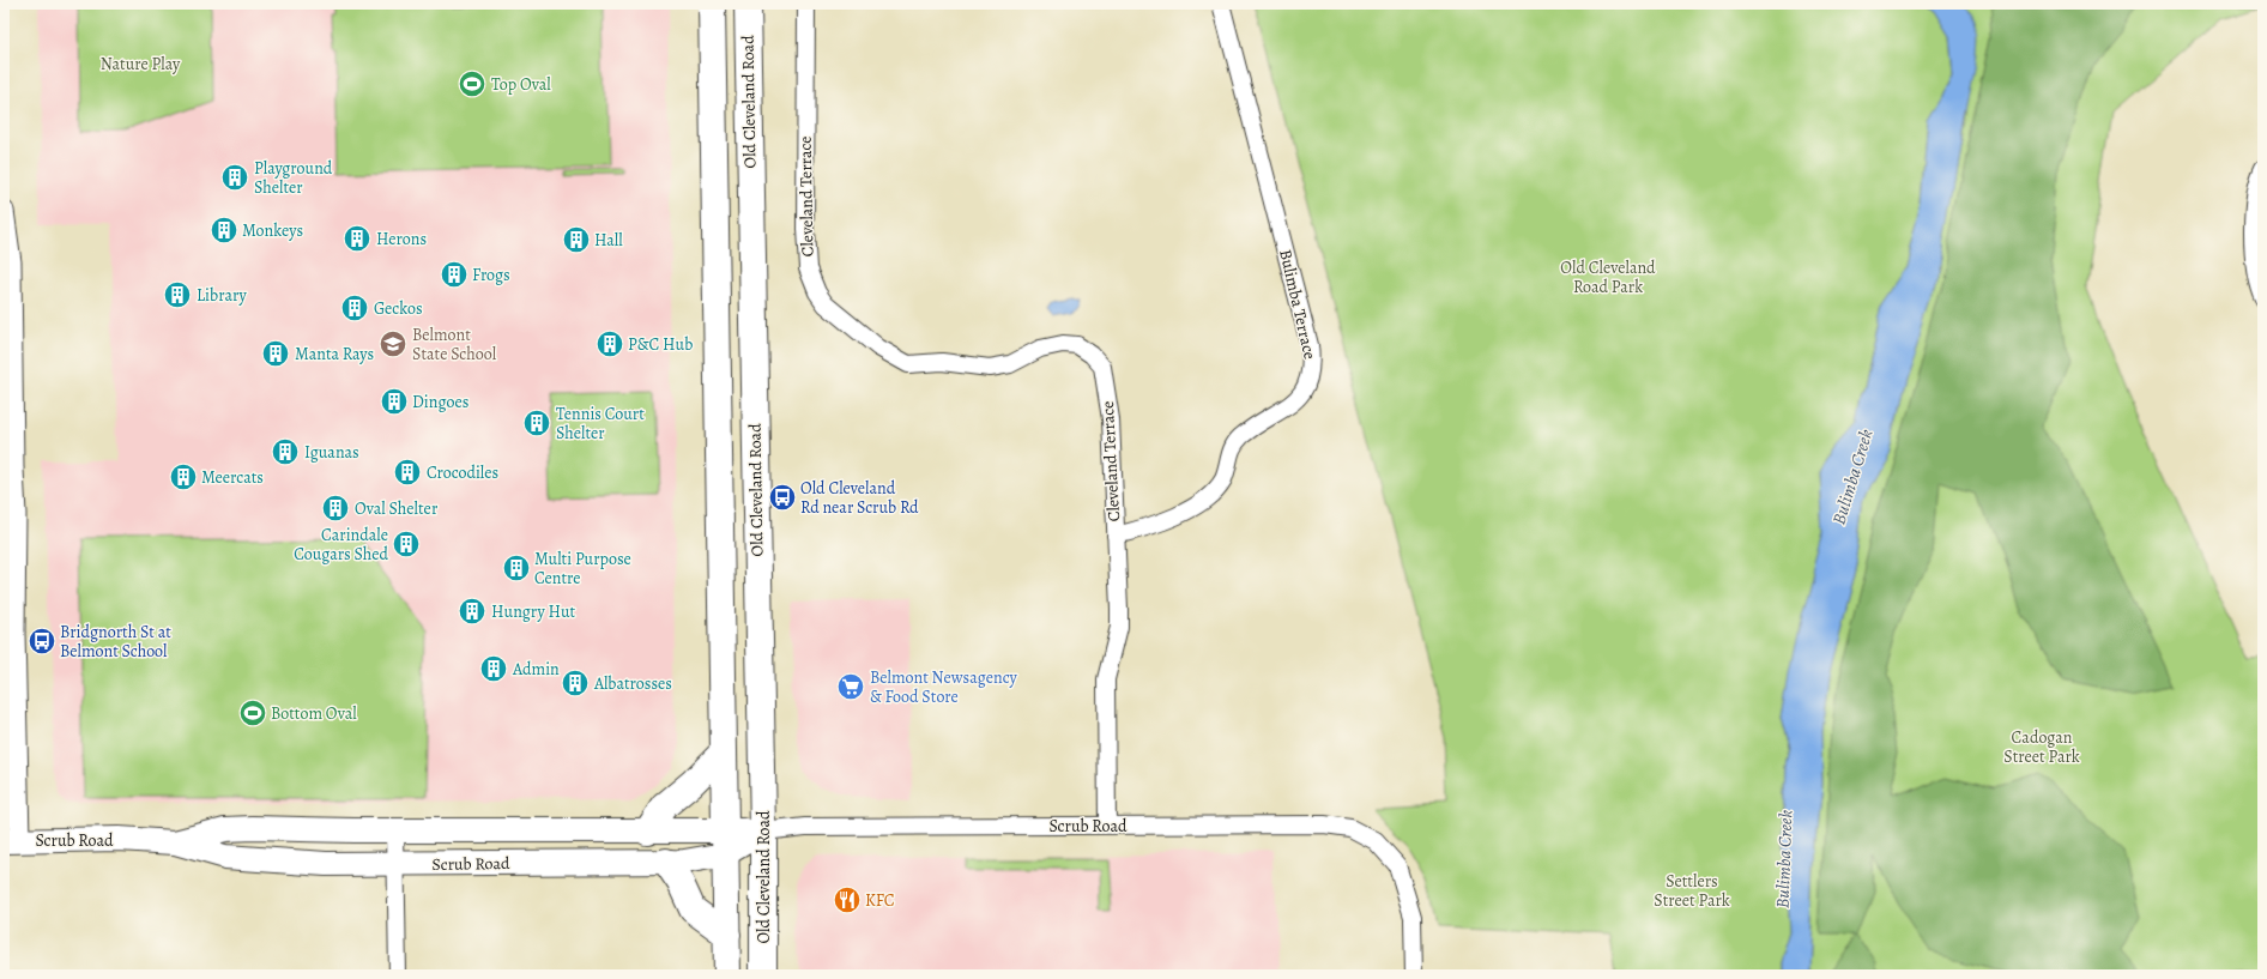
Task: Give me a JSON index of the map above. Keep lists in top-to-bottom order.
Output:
{
  "streets": {
    "highway": ["Old Cleveland Road"],
    "main road": ["Scrub Road"],
    "street": ["Cleveland Terrace", "Bulimba Terrace"]
  },
  "crossings": [
    ["Old Cleveland Road", "Scrub Road"],
    ["Cleveland Terrace", "Bulimba Terrace"],
    ["Cleveland Terrace", "Scrub Road"]
  ],
  "water": ["Bulimba Creek"],
  "parks": [
    "Nature Play",
    "Old Cleveland Road Park",
    "Cadogan Street Park",
    "Settlers Street Park"
  ],
  "places": {
    "sports": ["Top Oval", "Bottom Oval"],
    "building": [
      "Playground Shelter",
      "Monkeys",
      "Herons",
      "Hall",
      "Frogs",
      "Library",
      "Geckos",
      "P&C Hub",
      "Manta Rays",
      "Dingoes",
      "Tennis Court Shelter",
      "Iguanas",
      "Crocodiles",
      "Meercats",
      "Oval Shelter",
      "Carindale Cougars Shed",
      "Multi Purpose Centre",
      "Hungry Hut",
      "Admin",
      "Albatrosses"
    ],
    "school or university": ["Belmont State School"],
    "bus stop": ["Old Cleveland Rd near Scrub Rd", "Bridgnorth St at Belmont School"],
    "supermarket": ["Belmont Newsagency & Food Store"],
    "restaurant": ["KFC"]
  }
}
